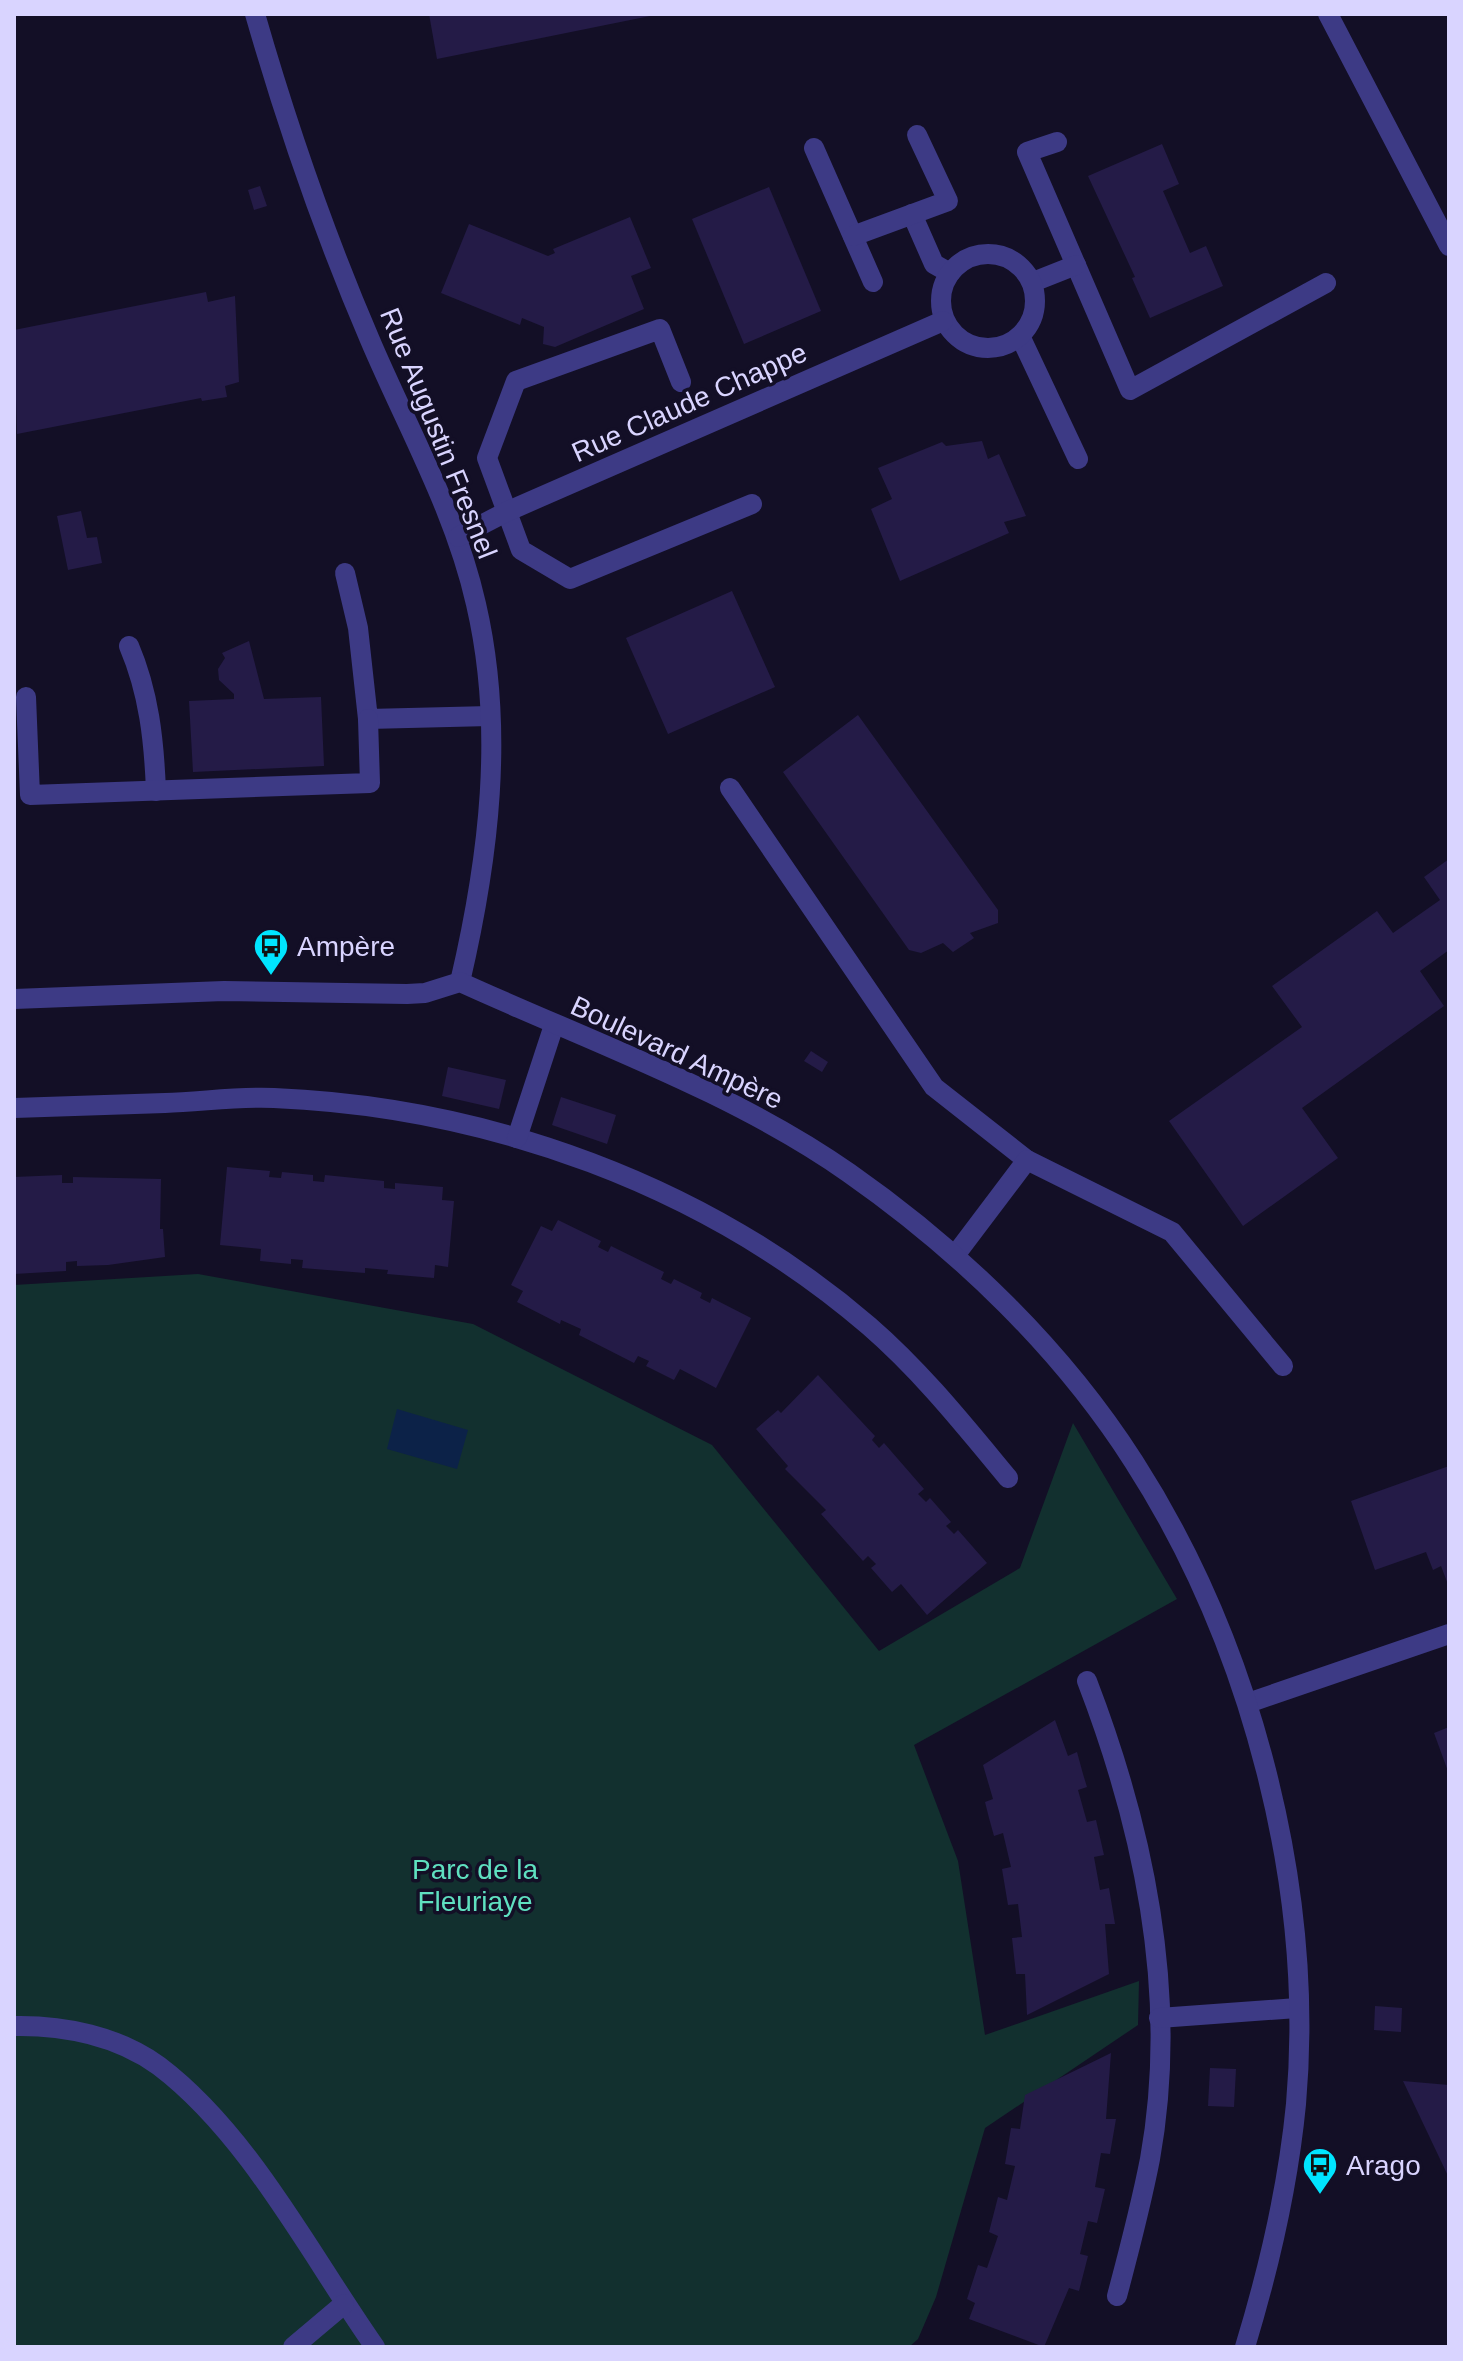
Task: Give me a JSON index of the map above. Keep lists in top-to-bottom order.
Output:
{
  "streets": {
    "street": ["Rue Claude Chappe", "Rue Augustin Fresnel", "Boulevard Ampère"]
  },
  "crossings": [
    ["Rue Claude Chappe", "Rue Augustin Fresnel"],
    ["Rue Augustin Fresnel", "Boulevard Ampère"]
  ],
  "parks": ["Parc de la Fleuriaye"],
  "places": {
    "bus stop": ["Ampère", "Arago"]
  }
}
